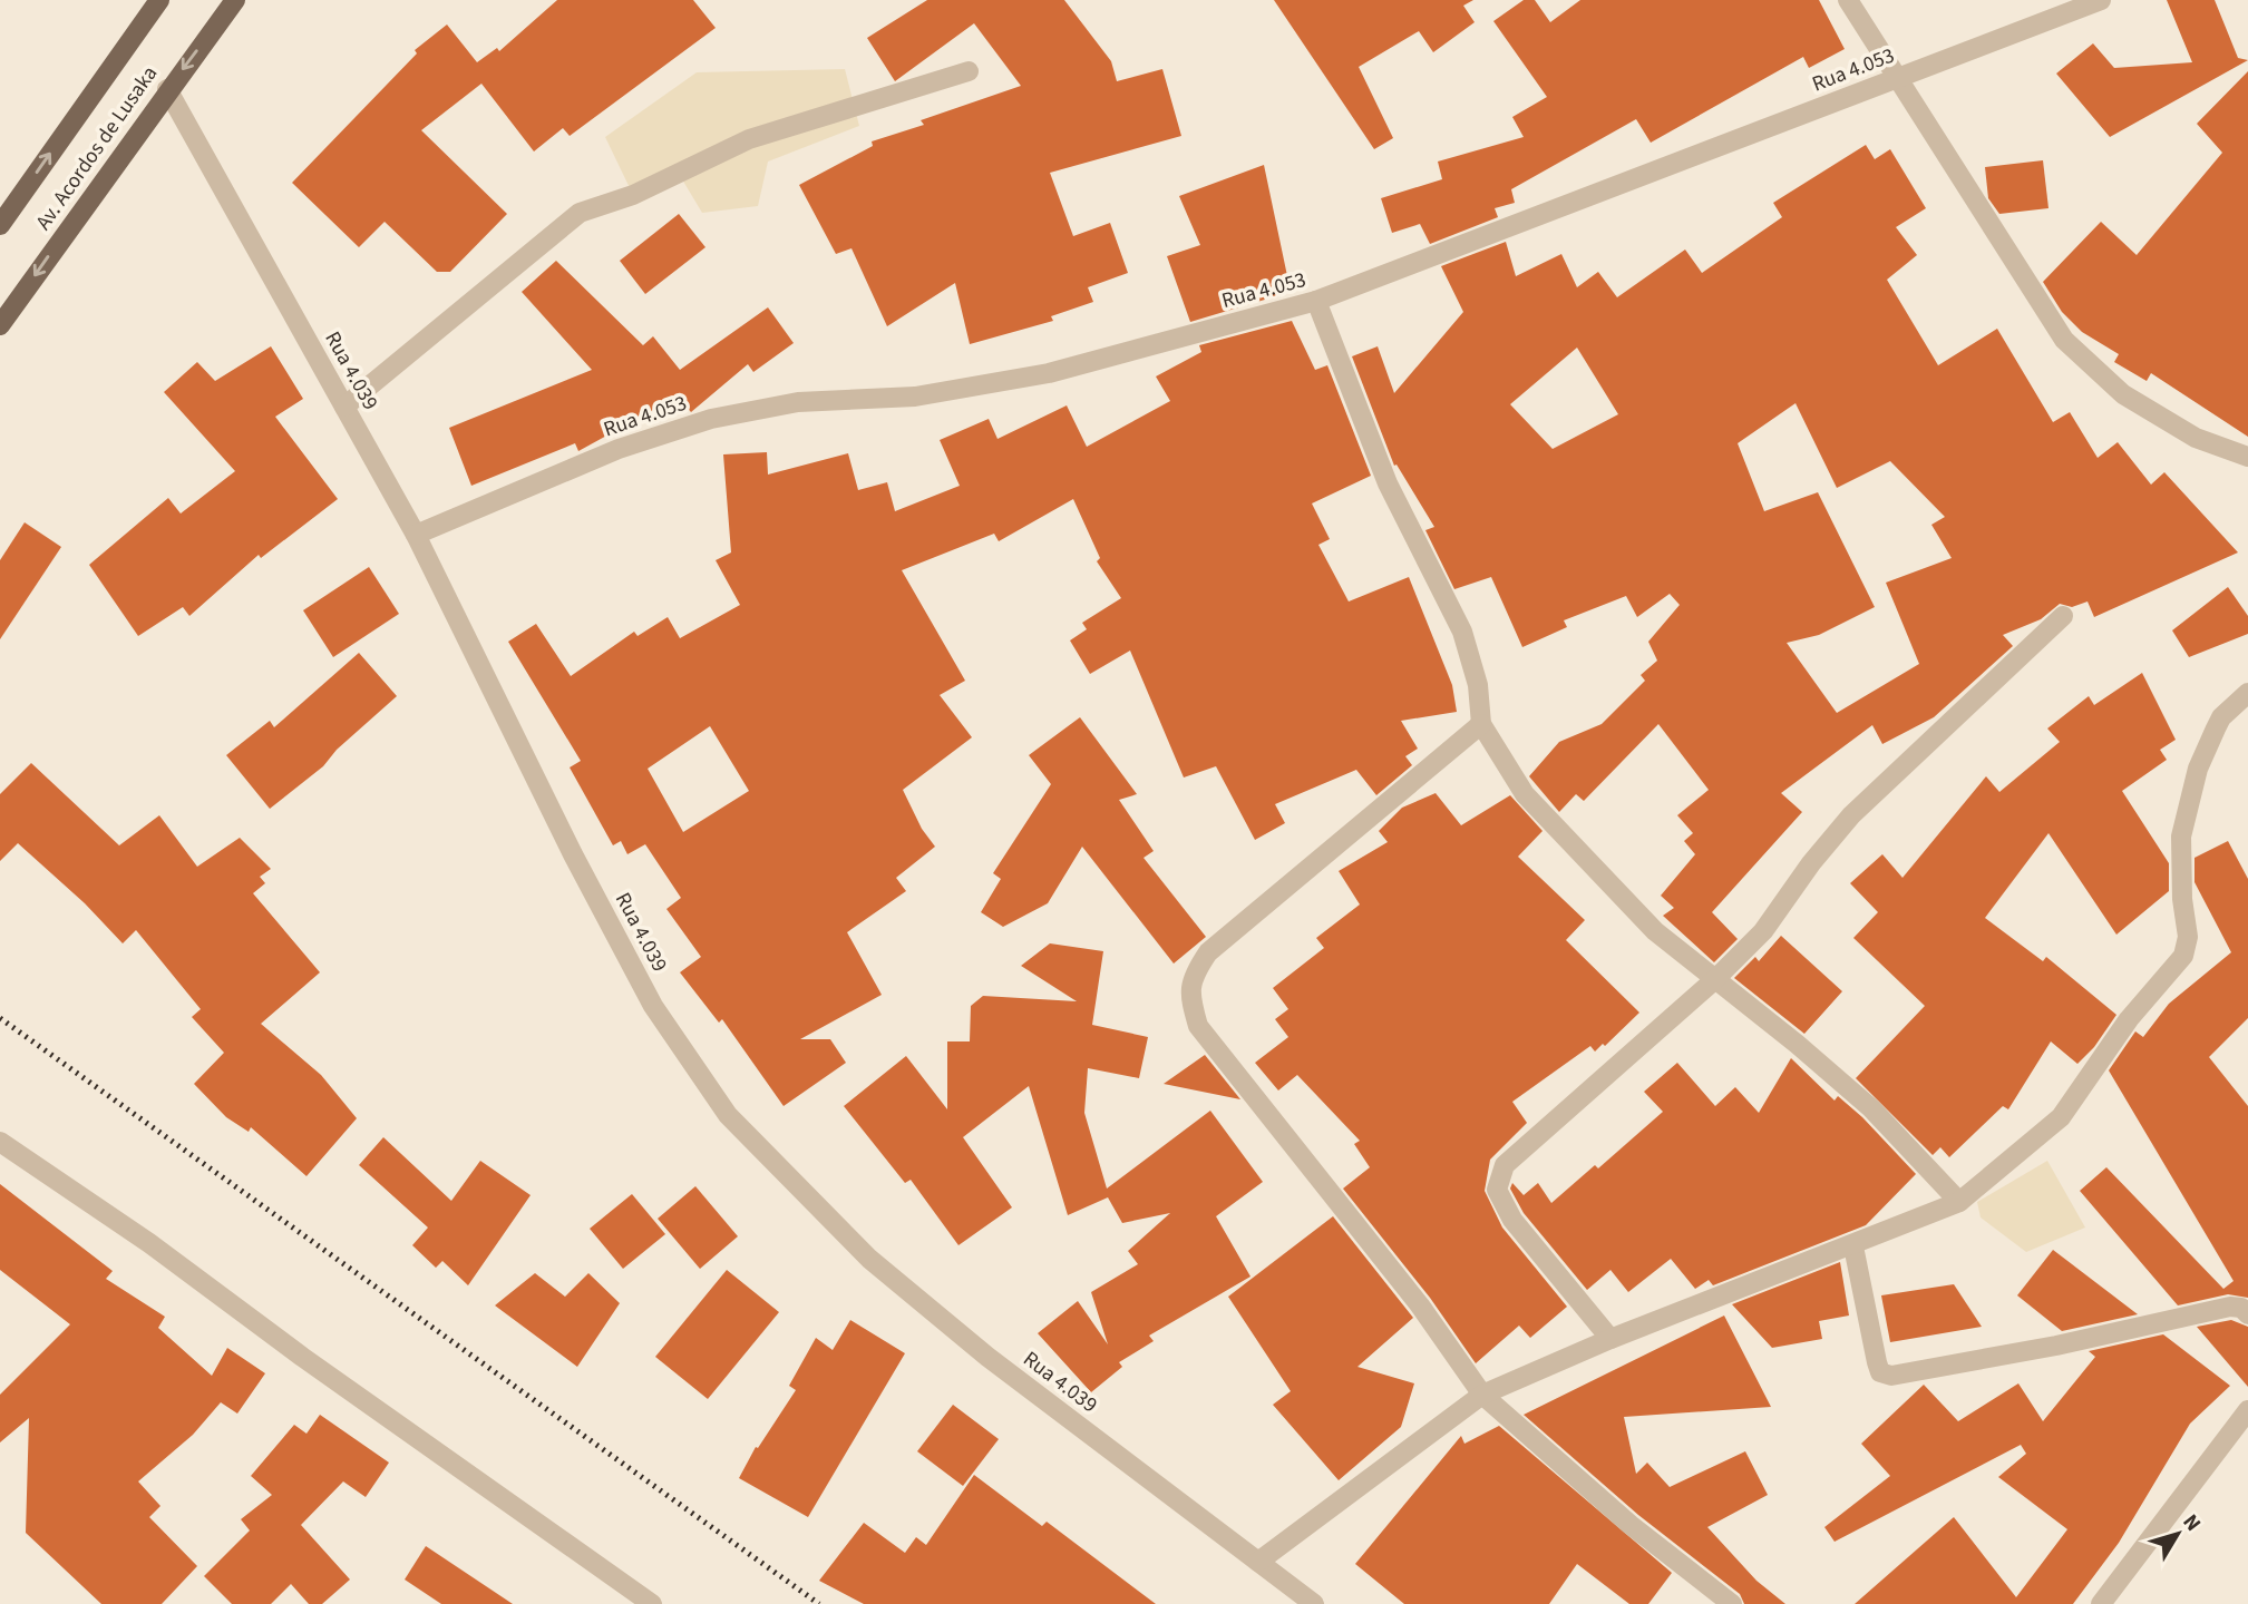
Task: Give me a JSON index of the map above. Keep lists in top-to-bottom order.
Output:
{
  "streets": {
    "main road": ["Av. Acordos de Lusaka"],
    "street": ["Rua 4.053", "Rua 4.039"]
  },
  "crossings": [
    ["Rua 4.053", "Rua 4.039"],
    ["Av. Acordos de Lusaka", "Rua 4.039"]
  ],
  "north": "top right"
}
